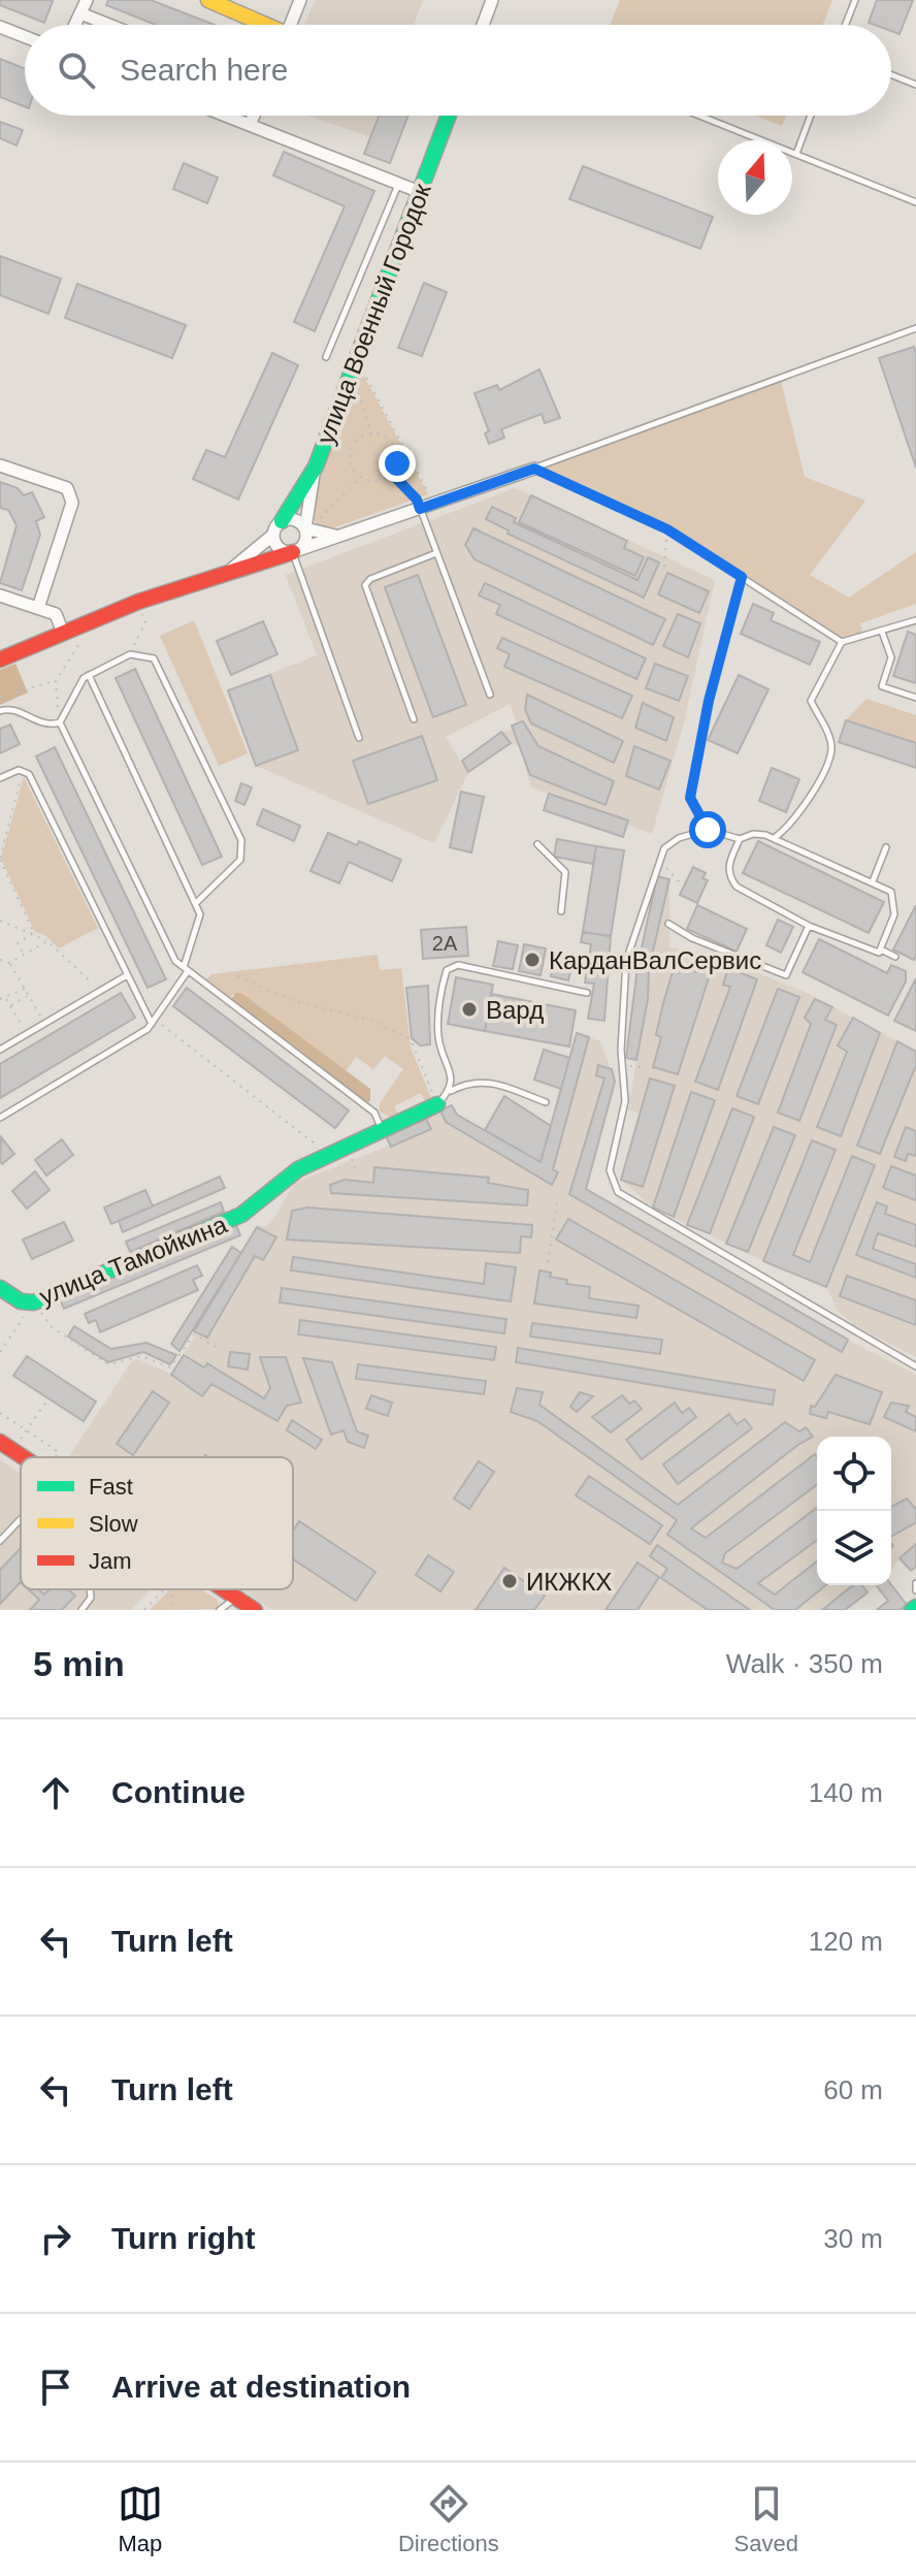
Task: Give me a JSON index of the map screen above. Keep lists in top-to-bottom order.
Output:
{
  "streets": {
    "street": ["улица Военный Городок", "улица Тамойкина"]
  },
  "places": ["КарданВалСервис", "Вард", "ИКЖКХ"],
  "house_numbers": ["2А"],
  "legend": ["Fast", "Slow", "Jam"],
  "north": "top",
  "page": {
    "search": "Search here",
    "heading": ["5 min", "Walk · 350 m"],
    "list": [
      ["Continue", "140 m"],
      ["Turn left", "120 m"],
      ["Turn left", "60 m"],
      ["Turn right", "30 m"],
      "Arrive at destination"
    ],
    "nav": ["Map", "Directions", "Saved"]
  }
}
